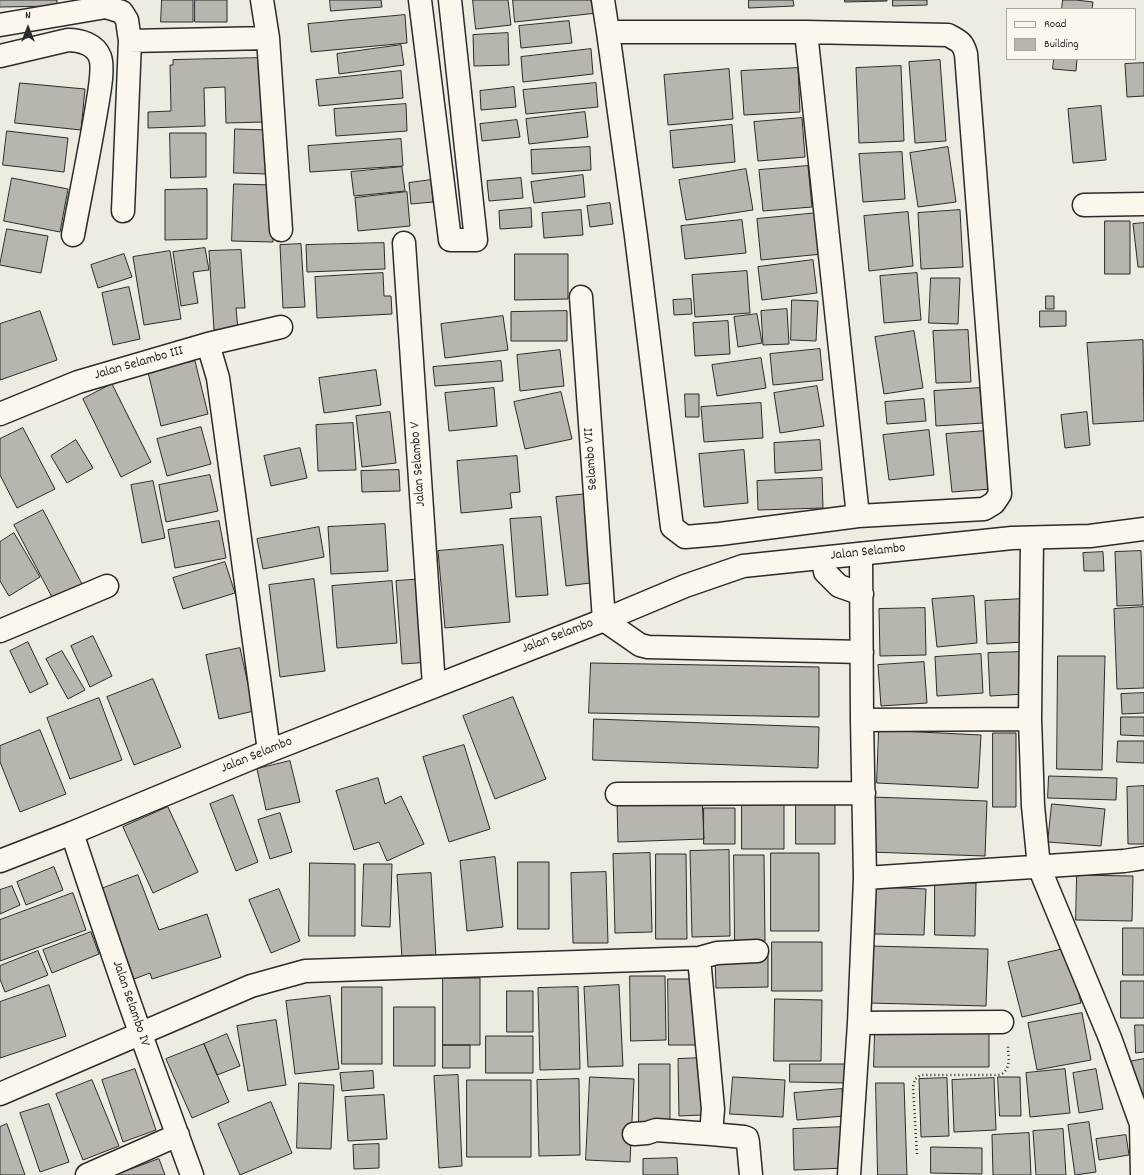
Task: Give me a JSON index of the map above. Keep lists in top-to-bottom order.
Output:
{
  "streets": {
    "street": [
      "Jalan Selambo III",
      "Selambo VII",
      "Jalan Selambo V",
      "Jalan Selambo",
      "Jalan Selambo IV"
    ]
  },
  "crossings": [
    ["Selambo VII", "Jalan Selambo"],
    ["Jalan Selambo V", "Jalan Selambo"],
    ["Jalan Selambo", "Jalan Selambo IV"]
  ],
  "legend": ["Road", "Building"],
  "north": "top"
}
